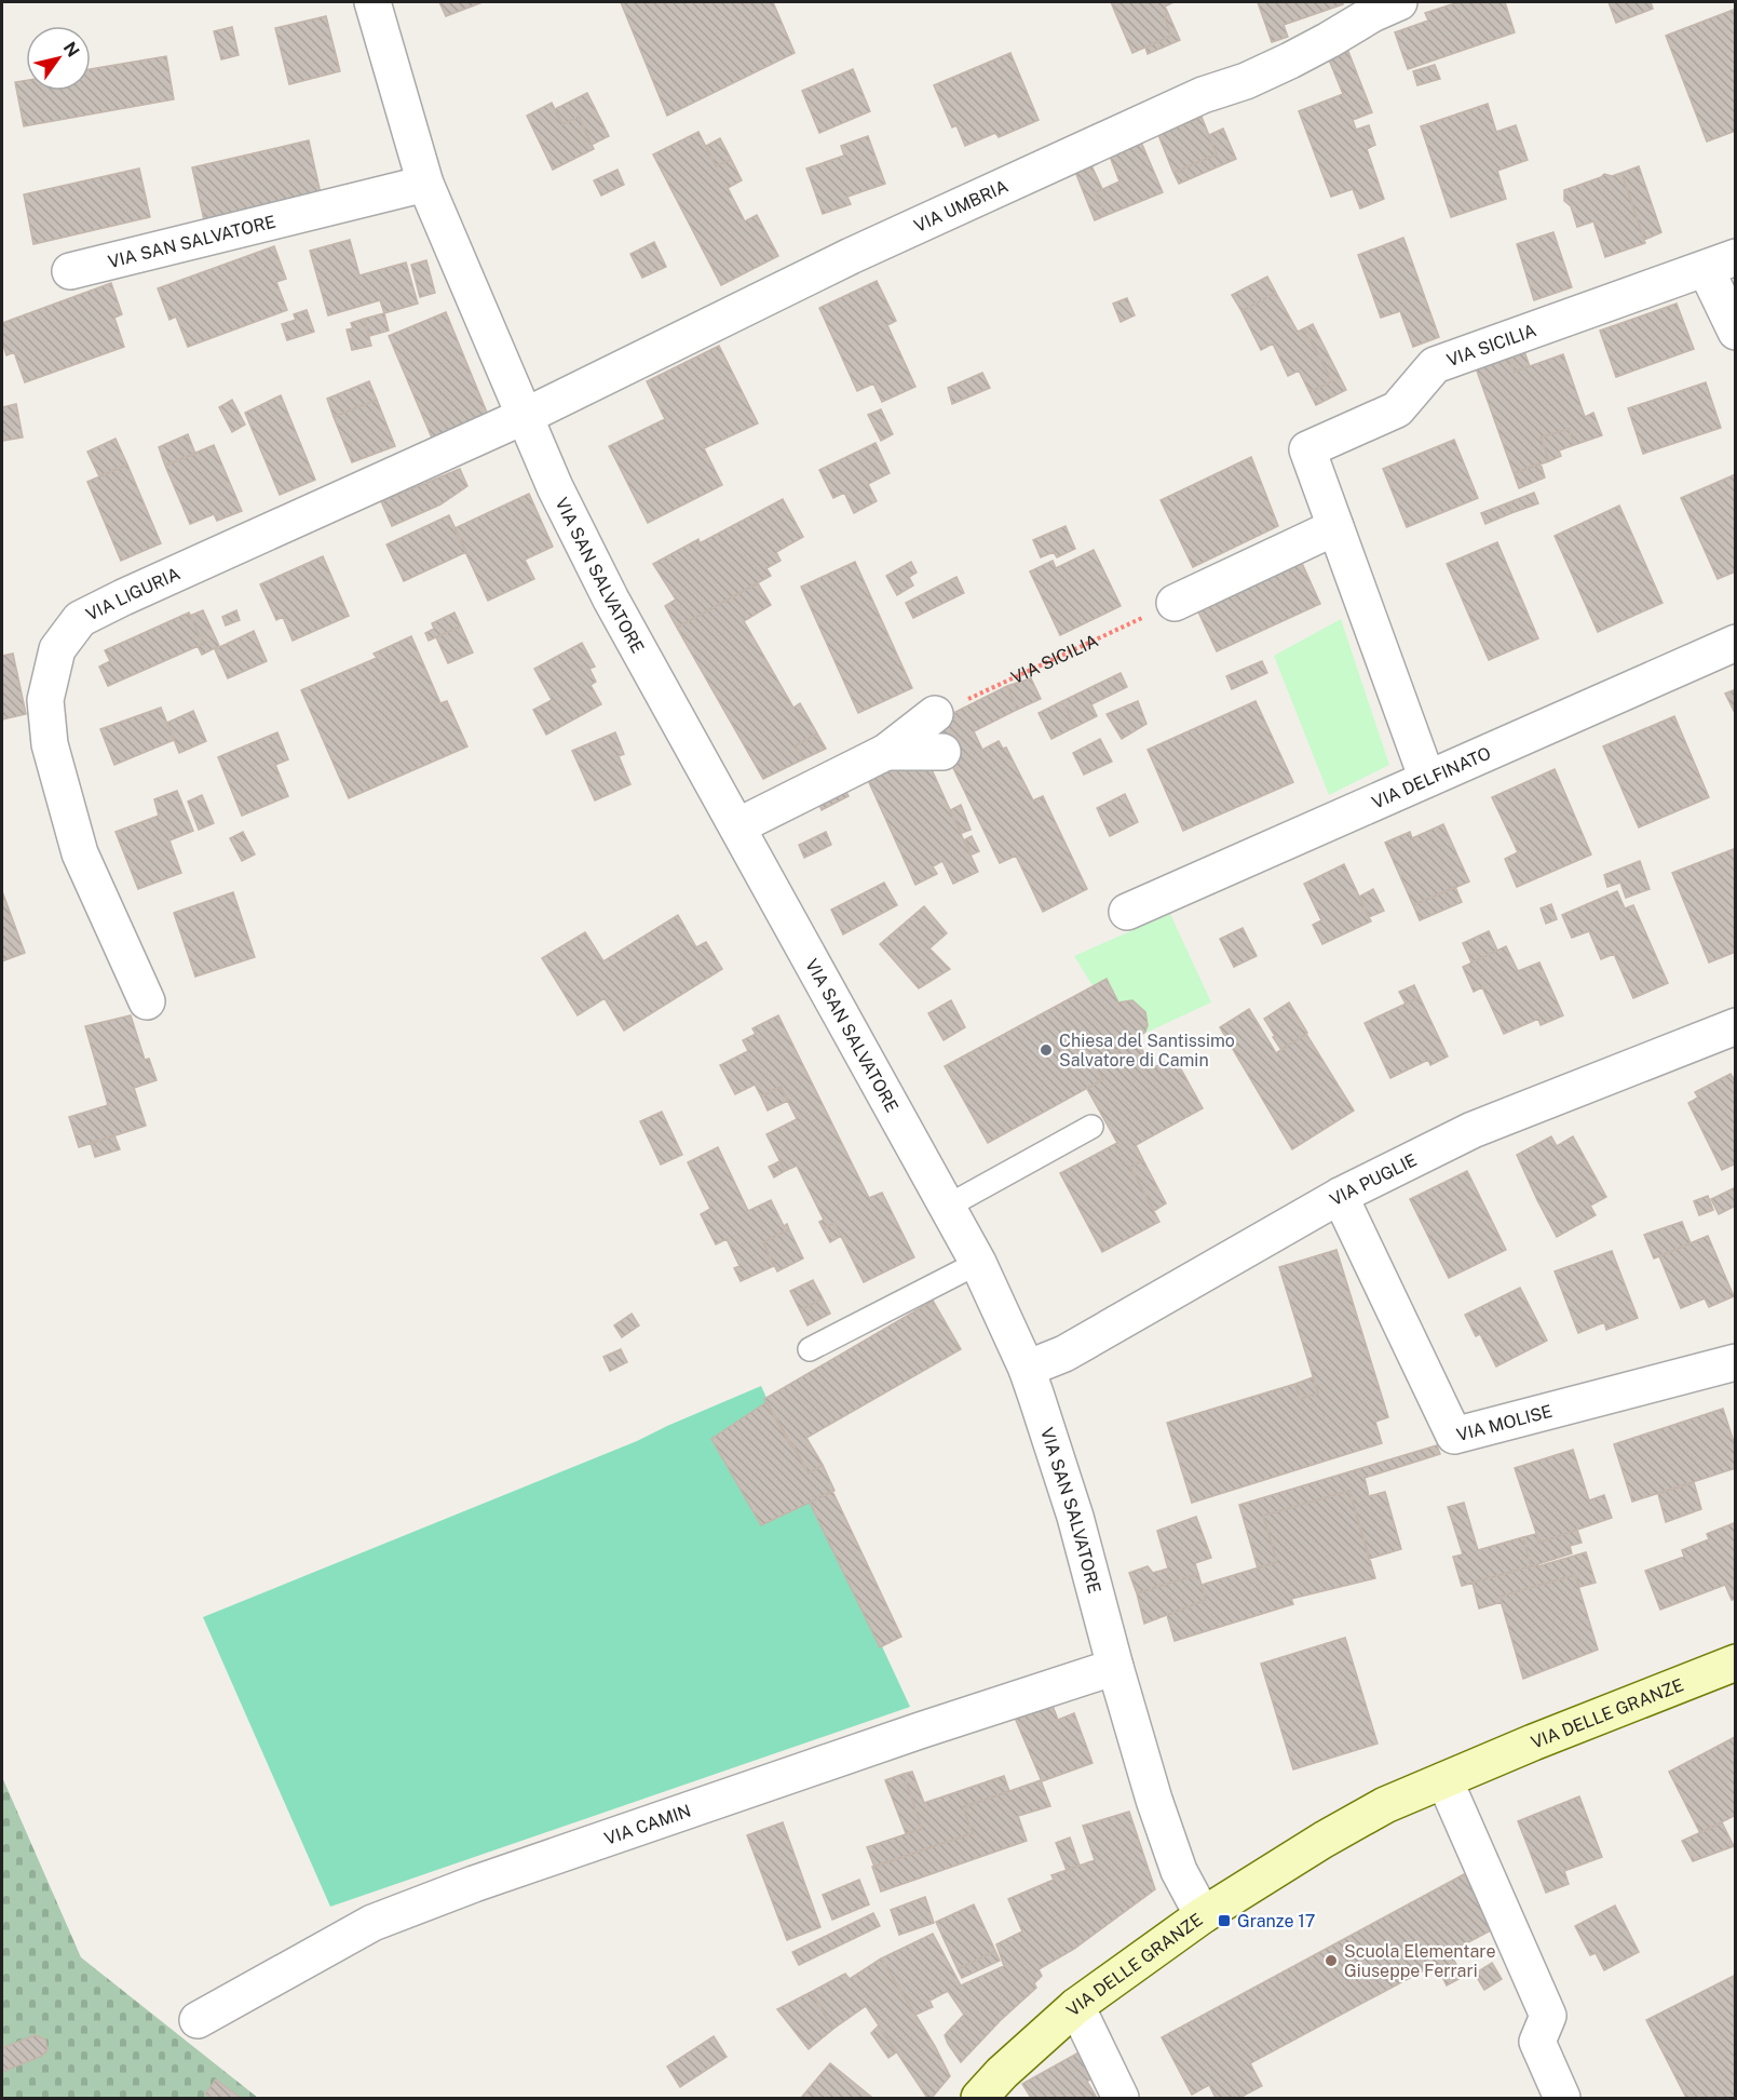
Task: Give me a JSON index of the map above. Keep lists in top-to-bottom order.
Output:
{
  "streets": {
    "street": [
      "VIA UMBRIA",
      "VIA SAN SALVATORE",
      "VIA SICILIA",
      "VIA LIGURIA",
      "VIA DELFINATO",
      "VIA PUGLIE",
      "VIA MOLISE",
      "VIA DELLE GRANZE",
      "VIA CAMIN"
    ]
  },
  "crossings": [
    ["VIA UMBRIA", "VIA SAN SALVATORE"],
    ["VIA UMBRIA", "VIA LIGURIA"],
    ["VIA SAN SALVATORE", "VIA LIGURIA"],
    ["VIA SAN SALVATORE", "VIA PUGLIE"],
    ["VIA SAN SALVATORE", "VIA DELLE GRANZE"],
    ["VIA SAN SALVATORE", "VIA CAMIN"],
    ["VIA SICILIA", "VIA DELFINATO"],
    ["VIA PUGLIE", "VIA MOLISE"]
  ],
  "places": {
    "other": ["Chiesa del Santissimo Salvatore di Camin", "Scuola Elementare Giuseppe Ferrari"],
    "transit": ["Granze 17"]
  },
  "north": "top right"
}
